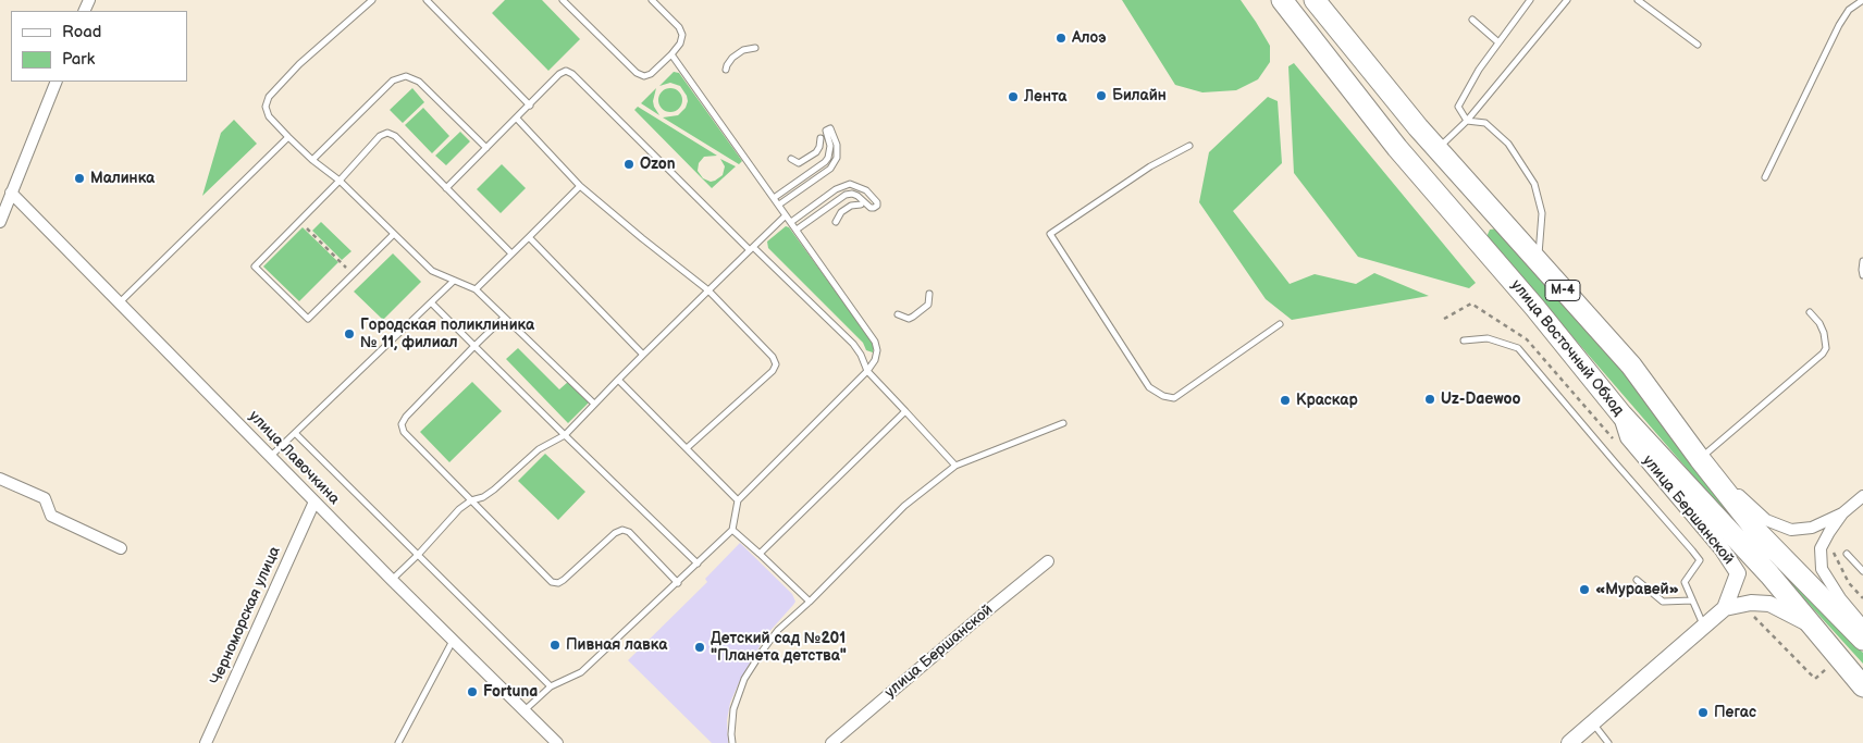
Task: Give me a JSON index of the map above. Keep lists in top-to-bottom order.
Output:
{
  "streets": {
    "highway": ["М-4", "улица Восточный Обход"],
    "street": ["улица Лавочкина", "улица Бершанской", "Черноморская улица"]
  },
  "crossings": [
    ["улица Восточный Обход", "улица Бершанской"],
    ["улица Лавочкина", "Черноморская улица"]
  ],
  "places": [
    "Алоэ",
    "Билайн",
    "Лента",
    "Ozon",
    "Малинка",
    "Городская поликлиника № 11, филиал",
    "Uz-Daewoo",
    "Краскар",
    "«Муравей»",
    "Пивная лавка",
    "Детский сад №201 \"Планета детства\"",
    "Fortuna",
    "Пегас"
  ],
  "legend": ["Road", "Park"]
}
